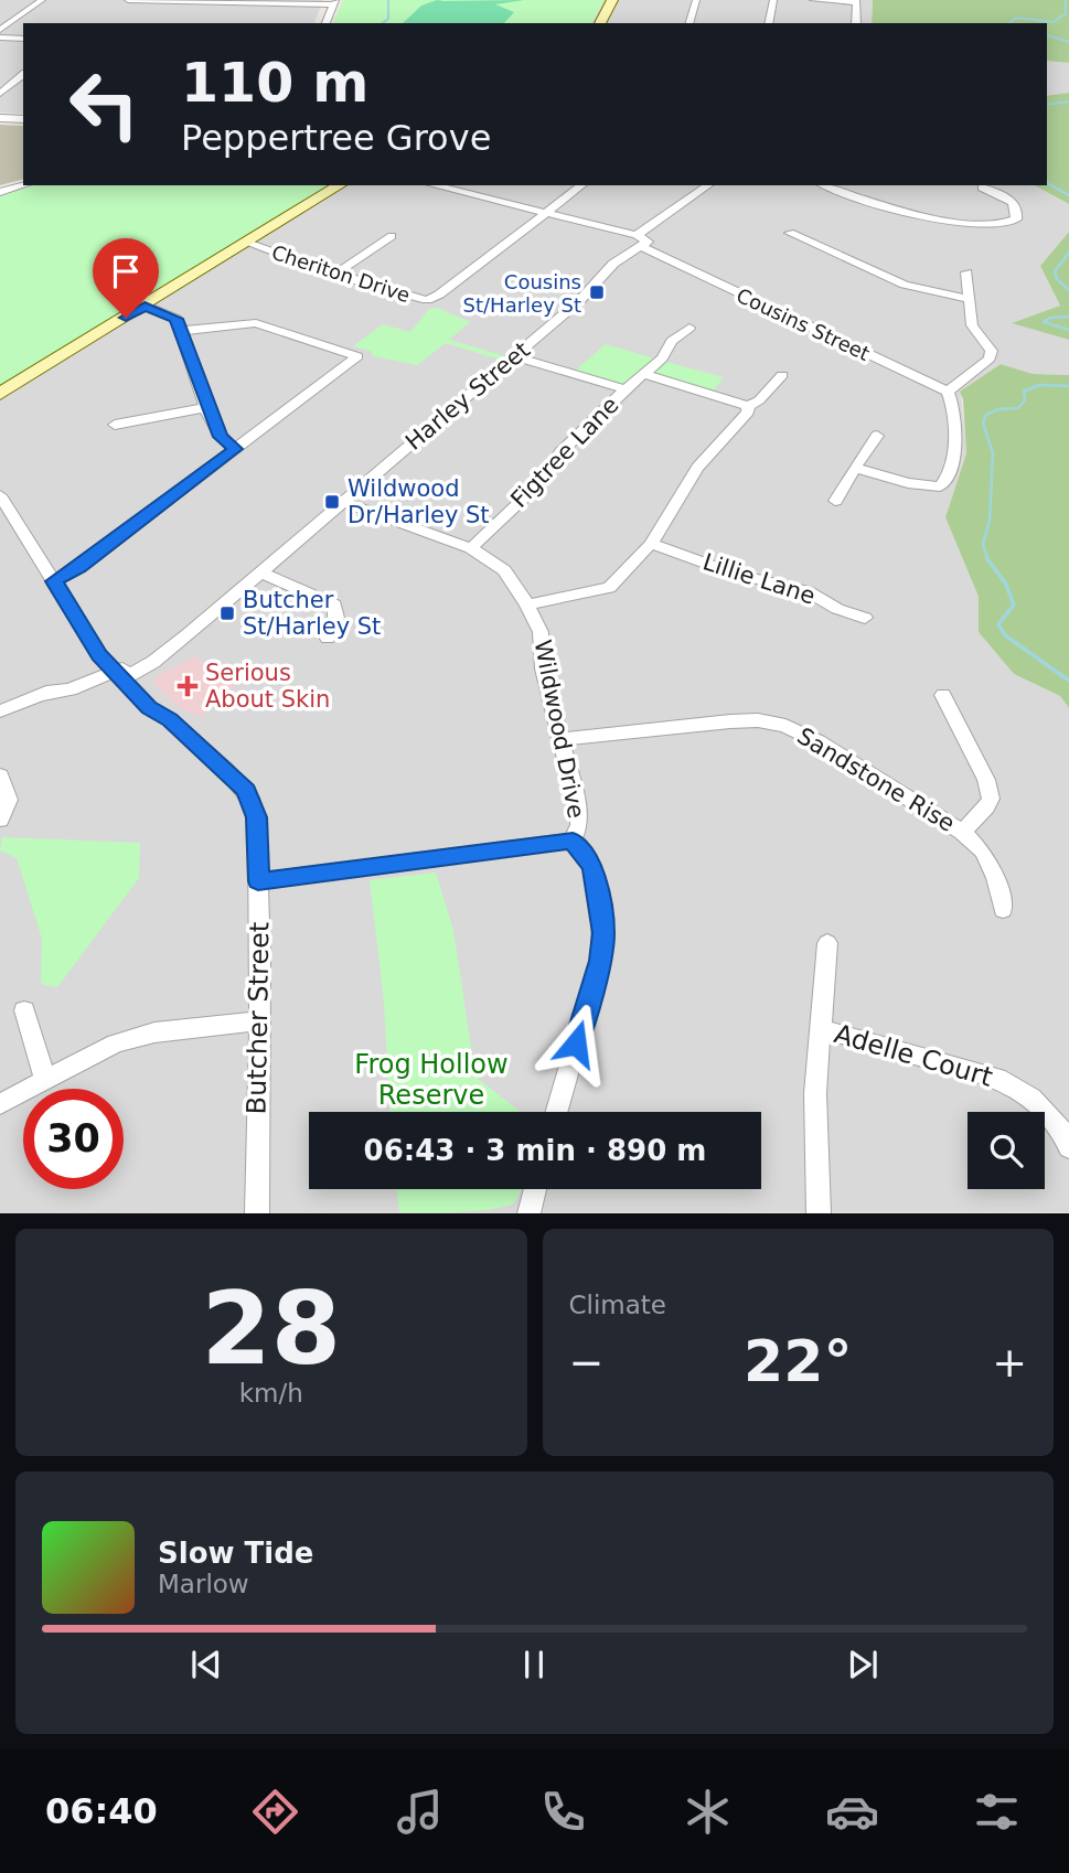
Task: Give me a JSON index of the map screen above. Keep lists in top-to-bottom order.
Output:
{
  "streets": {
    "street": [
      "Cheriton Drive",
      "Cousins Street",
      "Harley Street",
      "Figtree Lane",
      "Lillie Lane",
      "Wildwood Drive",
      "Sandstone Rise",
      "Butcher Street",
      "Adelle Court"
    ]
  },
  "crossings": [
    ["Cheriton Drive", "Cousins Street"],
    ["Cousins Street", "Harley Street"],
    ["Harley Street", "Figtree Lane"],
    ["Harley Street", "Wildwood Drive"],
    ["Harley Street", "Butcher Street"],
    ["Figtree Lane", "Wildwood Drive"],
    ["Wildwood Drive", "Sandstone Rise"]
  ],
  "parks": ["Frog Hollow Reserve"],
  "places": {
    "transit": ["Cousins St/Harley St", "Wildwood Dr/Harley St", "Butcher St/Harley St"],
    "health": ["Serious About Skin"]
  },
  "page": {
    "turn": ["110 m", "Peppertree Grove"],
    "limit": "30",
    "trip": "06:43 · 3 min · 890 m",
    "tile": [
      ["28", "km/h"],
      "Climate"
    ],
    "heat": ["−", "22°", "+"],
    "song": ["Slow Tide", "Marlow"],
    "tabs": "06:40"
  }
}
